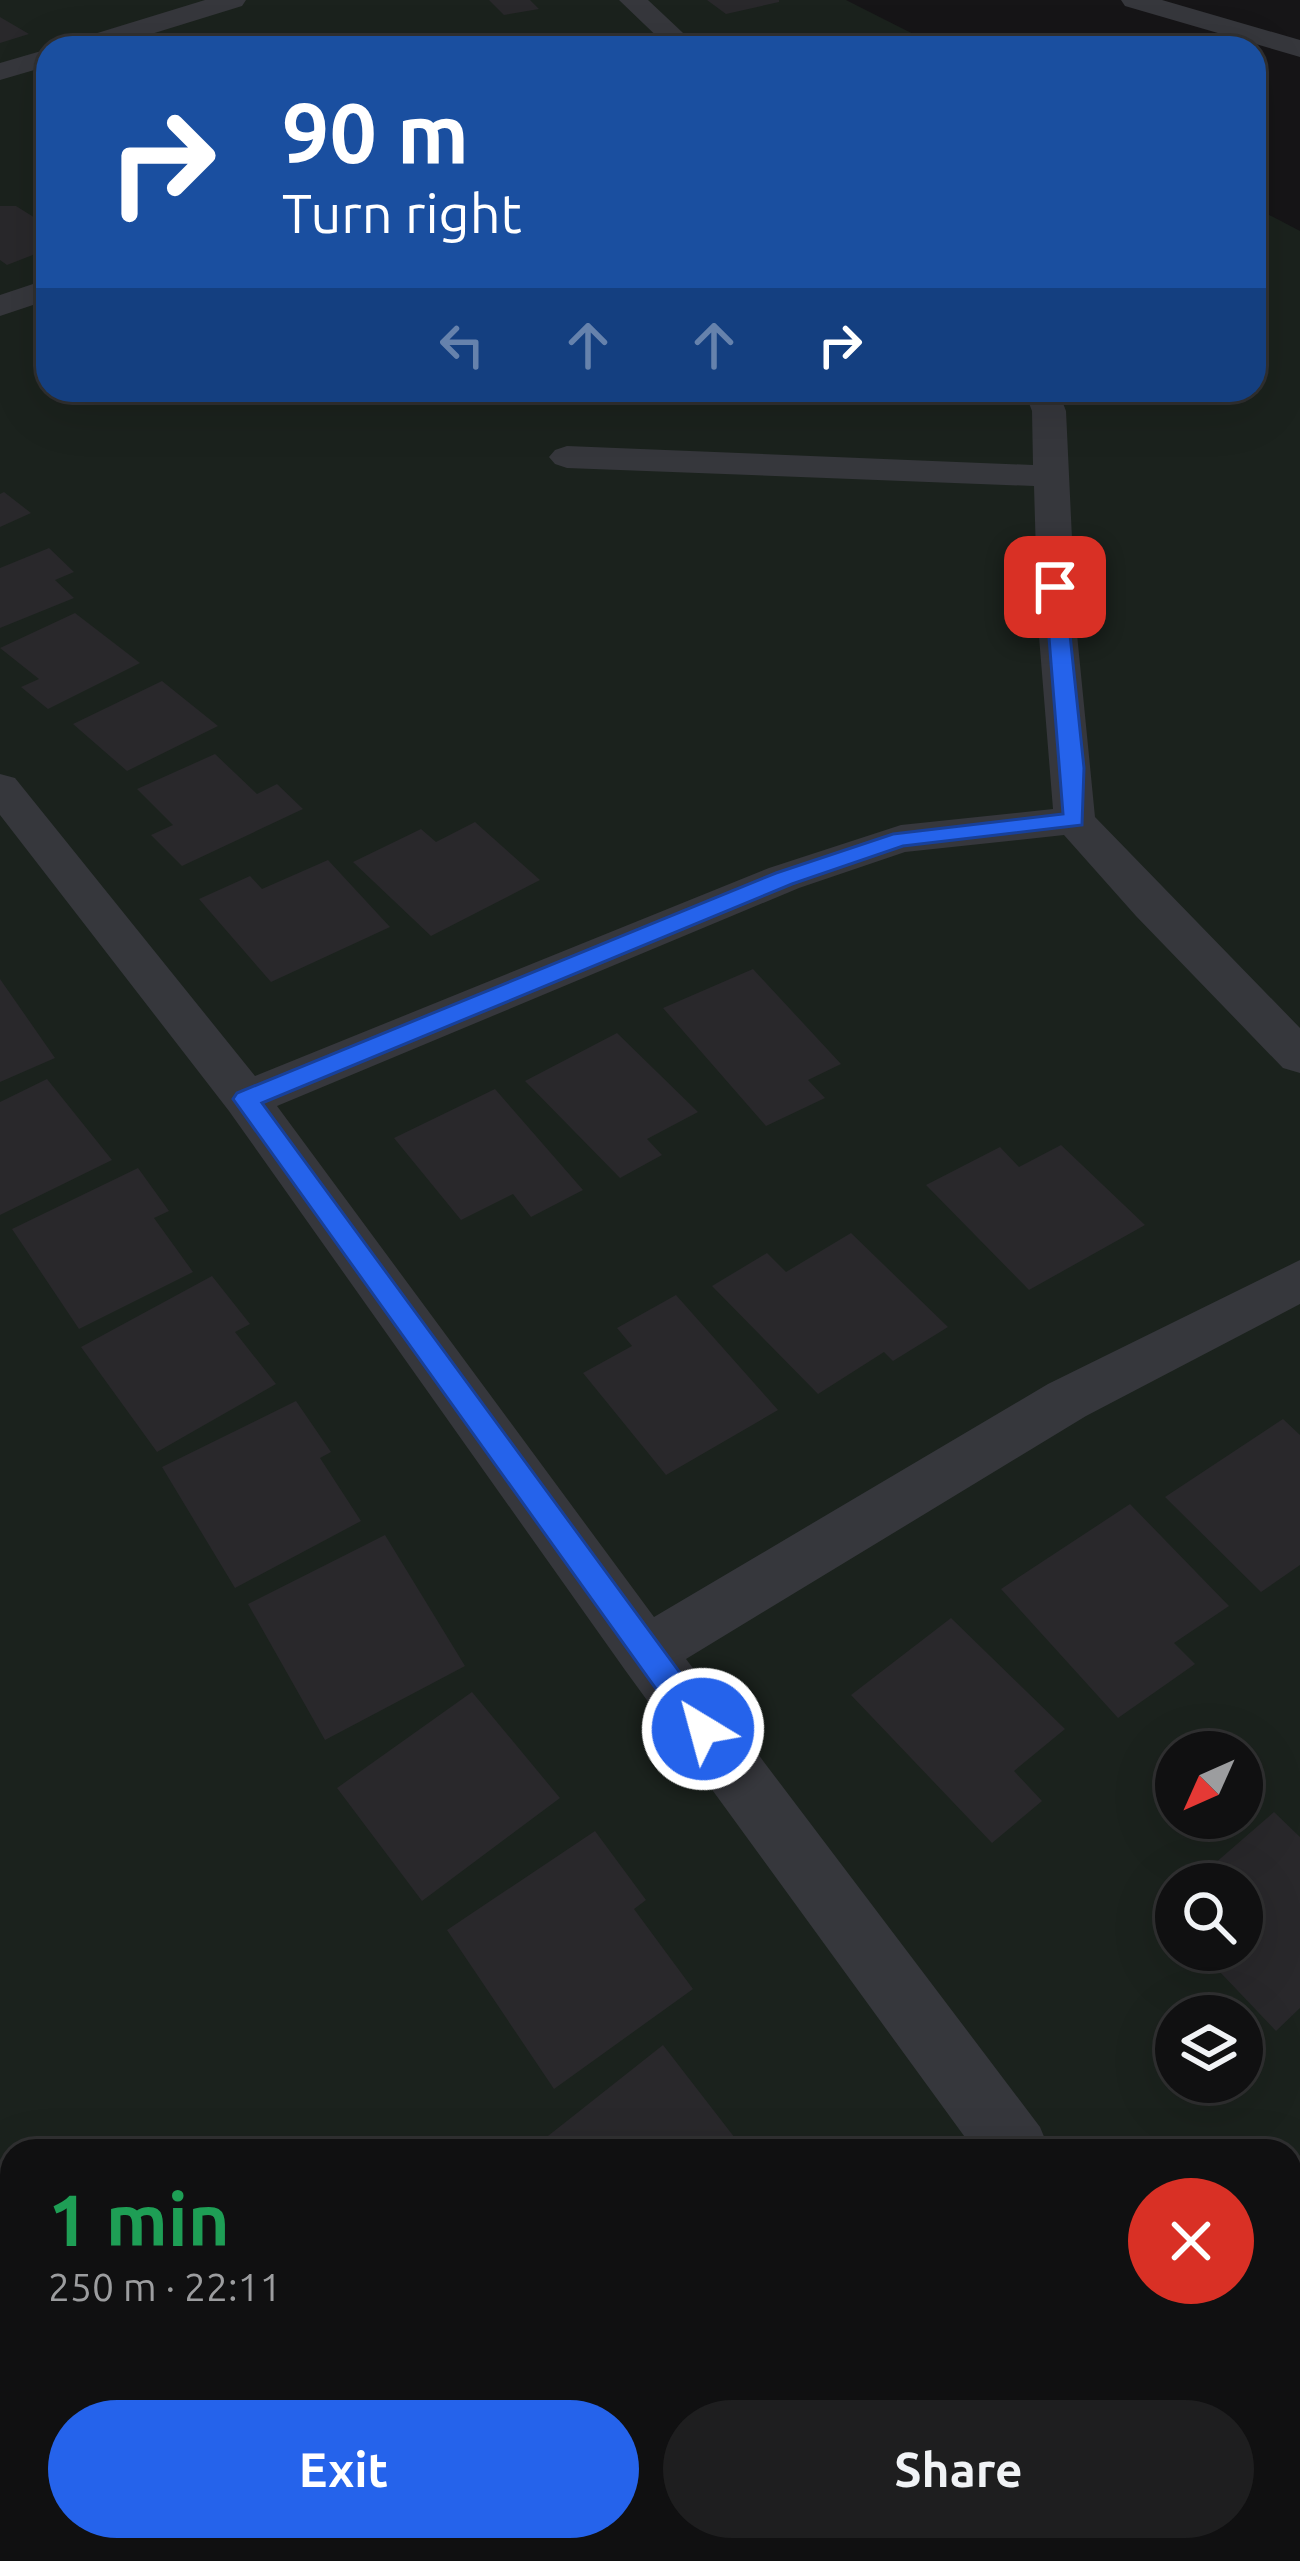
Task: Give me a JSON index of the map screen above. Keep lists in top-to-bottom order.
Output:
{
  "north": "bottom left",
  "page": {
    "turn": ["90 m", "Turn right"],
    "heading": ["1 min", "250 m · 22:11"],
    "buttons": ["Exit", "Share"]
  }
}
